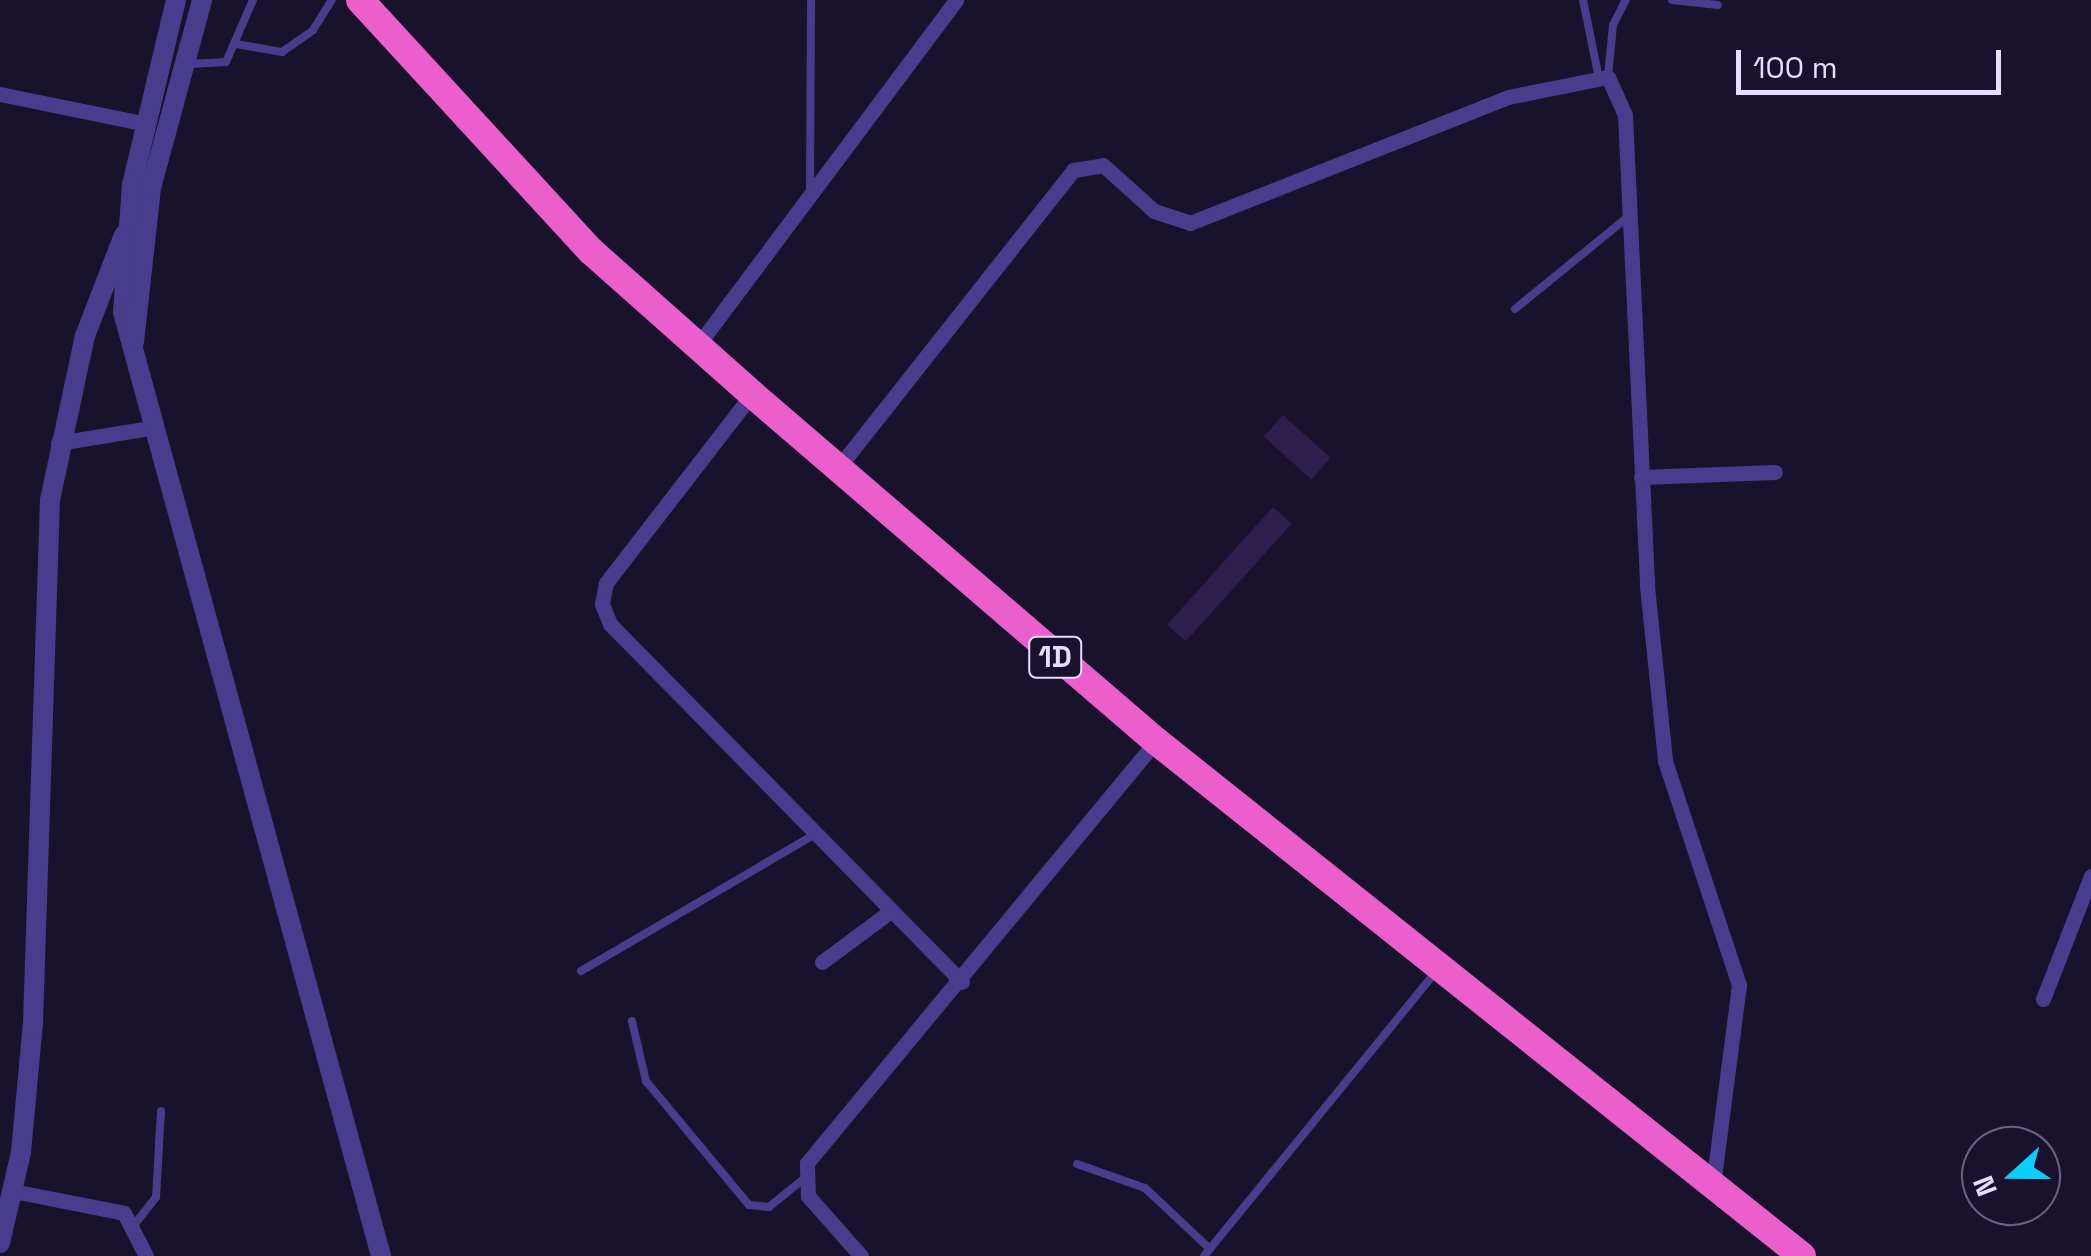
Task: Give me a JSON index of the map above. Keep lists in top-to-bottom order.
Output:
{
  "streets": {
    "highway": ["1D"]
  },
  "scale_bar": "100 m",
  "north": "left"
}
